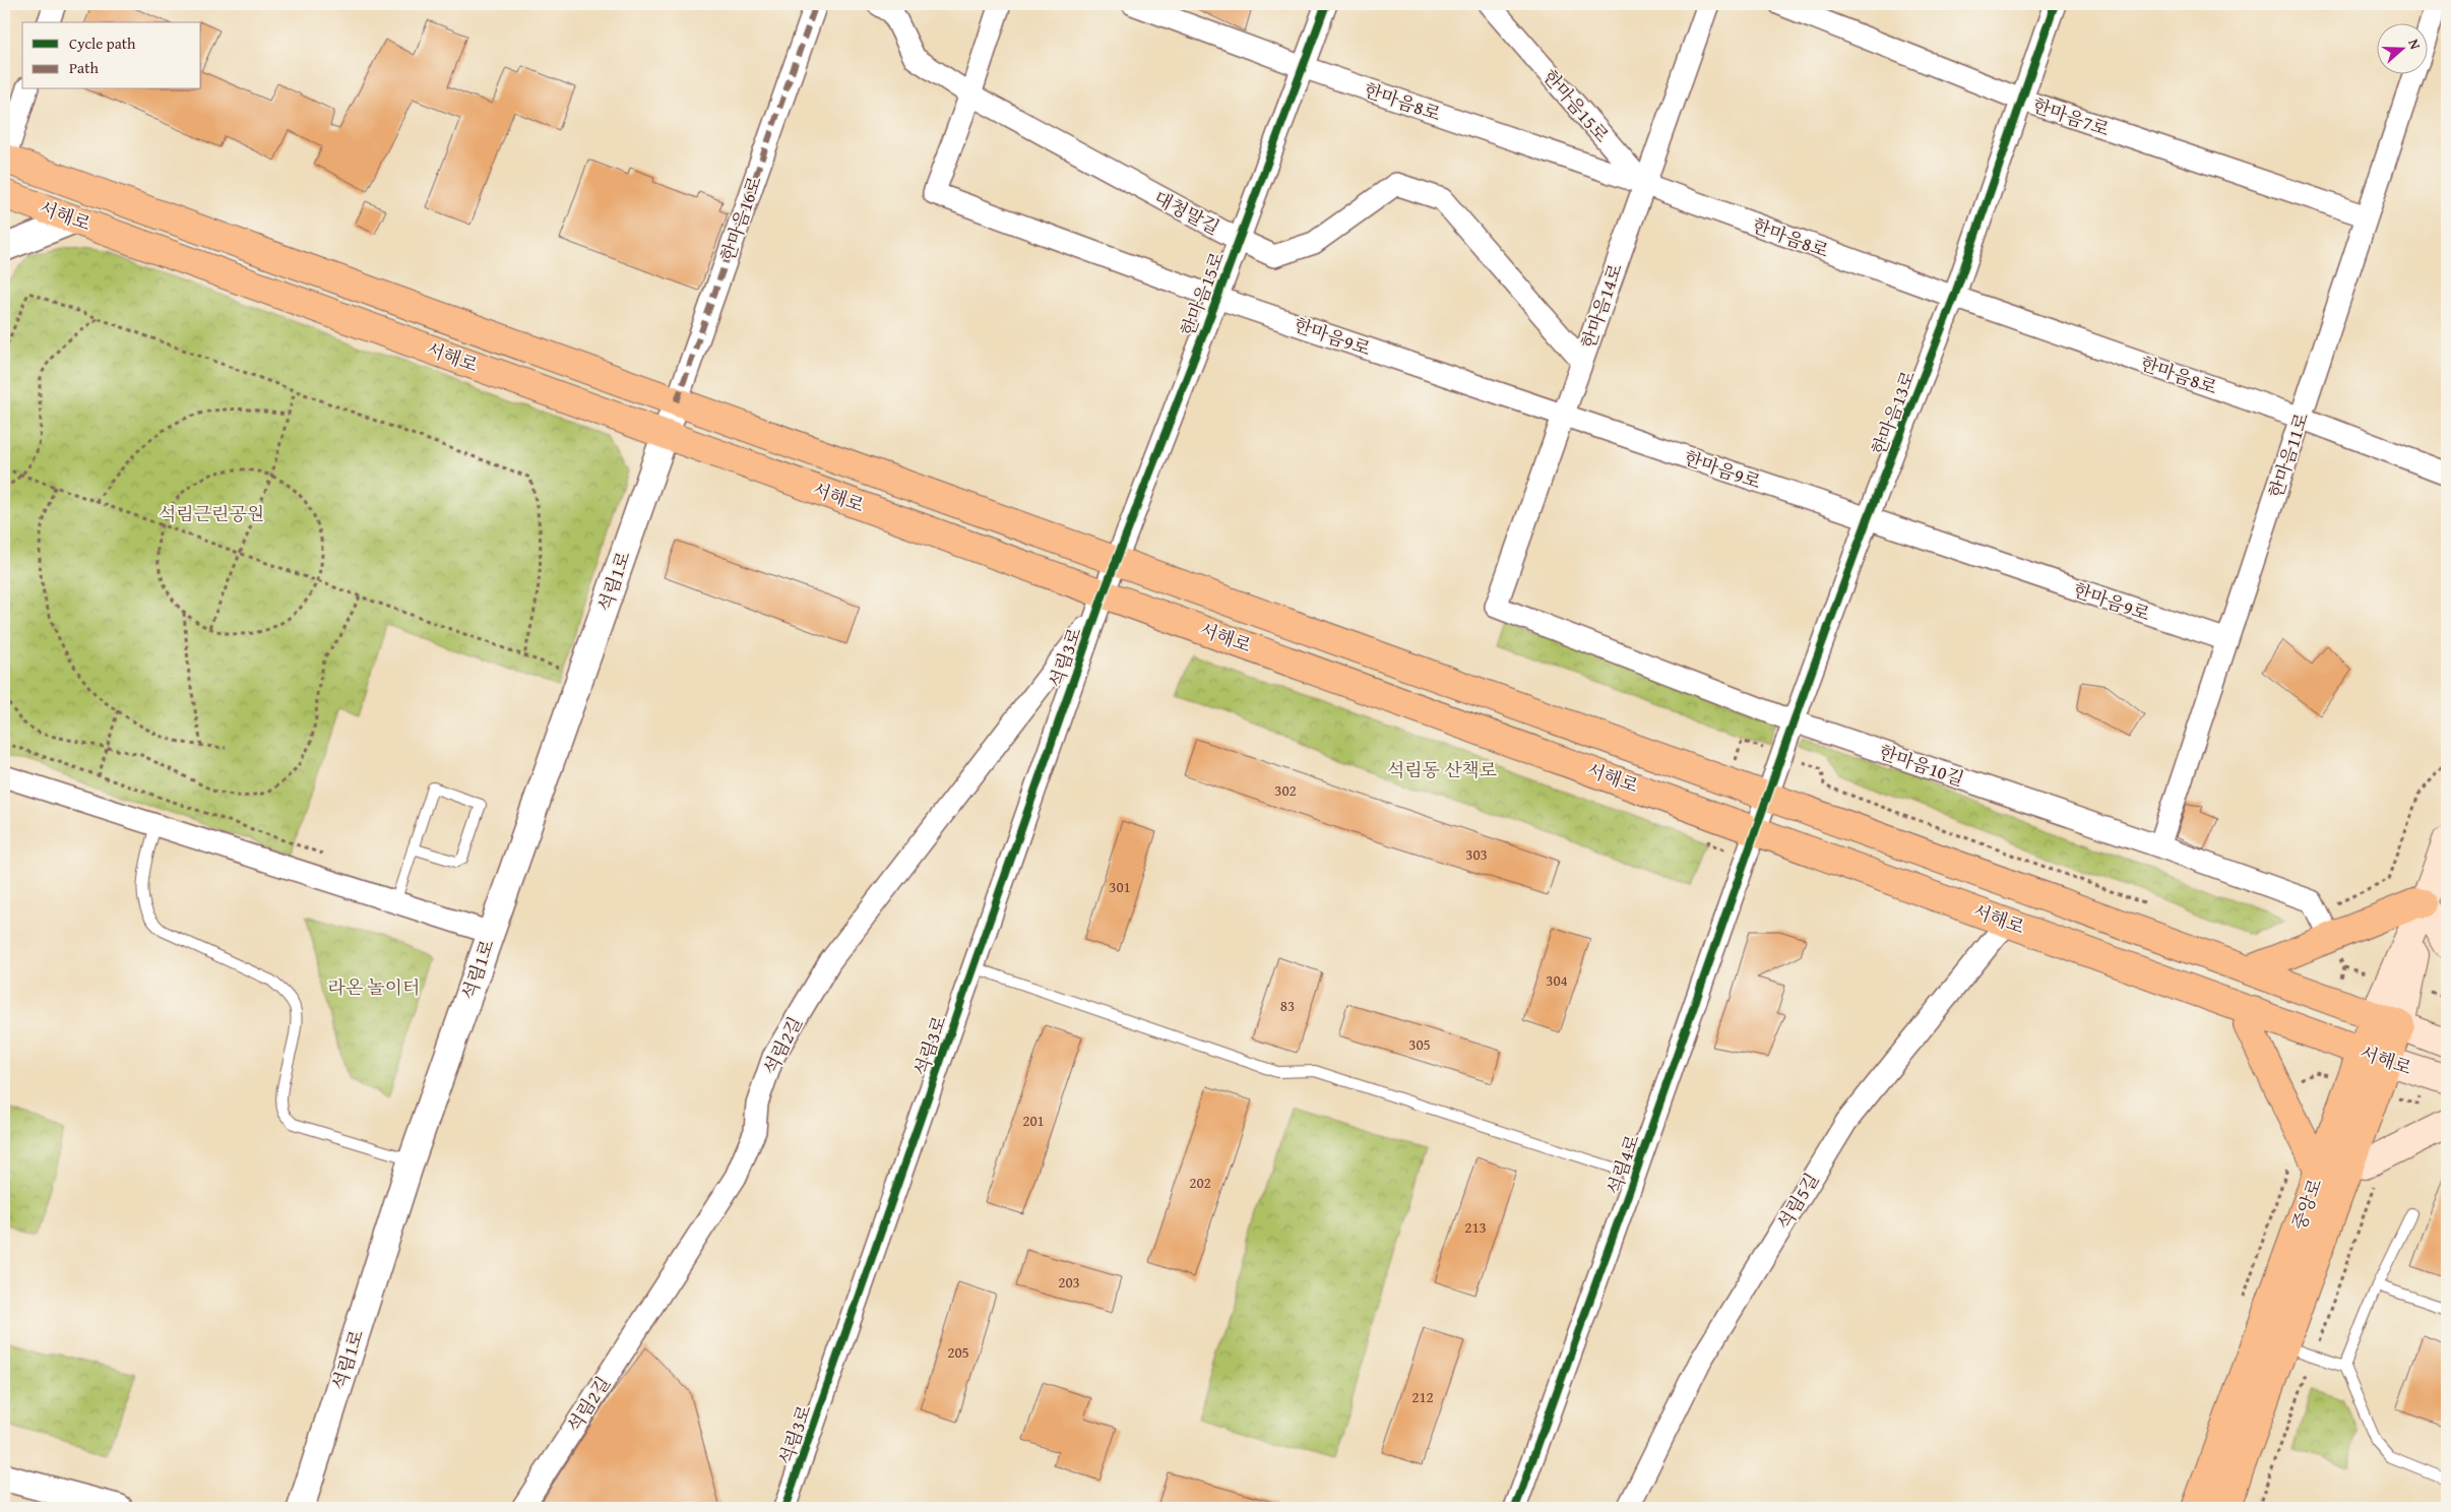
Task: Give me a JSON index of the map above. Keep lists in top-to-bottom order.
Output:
{
  "streets": {
    "main road": ["서해로", "중앙로"],
    "street": [
      "한마음8로",
      "한마음15로",
      "한마음7로",
      "대청말길",
      "한마음16로",
      "한마음14로",
      "한마음9로",
      "한마음13로",
      "한마음11로",
      "석림1로",
      "석림3로",
      "한마음10길",
      "석림2길",
      "석림4로",
      "석림5길"
    ]
  },
  "crossings": [
    ["한마음8로", "한마음15로"],
    ["한마음8로", "한마음14로"],
    ["한마음8로", "한마음13로"],
    ["한마음8로", "한마음11로"],
    ["한마음15로", "대청말길"],
    ["한마음15로", "서해로"],
    ["한마음15로", "한마음14로"],
    ["한마음15로", "한마음9로"],
    ["한마음15로", "석림3로"],
    ["한마음15로", "석림2길"],
    ["한마음7로", "한마음13로"],
    ["한마음7로", "한마음11로"],
    ["대청말길", "한마음14로"],
    ["대청말길", "한마음9로"],
    ["서해로", "한마음16로"],
    ["서해로", "한마음13로"],
    ["서해로", "석림1로"],
    ["서해로", "석림3로"],
    ["서해로", "석림2길"],
    ["서해로", "석림4로"],
    ["서해로", "석림5길"],
    ["서해로", "중앙로"],
    ["한마음16로", "석림1로"],
    ["한마음14로", "한마음9로"],
    ["한마음14로", "한마음10길"],
    ["한마음9로", "한마음13로"],
    ["한마음9로", "한마음11로"],
    ["한마음13로", "한마음10길"],
    ["한마음13로", "석림4로"],
    ["한마음11로", "한마음10길"],
    ["석림3로", "석림2길"]
  ],
  "parks": ["석림근린공원", "석림동 산책로", "라온 놀이터"],
  "house_numbers": [
    "302",
    "303",
    "301",
    "304",
    "83",
    "305",
    "201",
    "202",
    "213",
    "203",
    "205",
    "212"
  ],
  "legend": ["Cycle path", "Path"],
  "north": "right"
}
